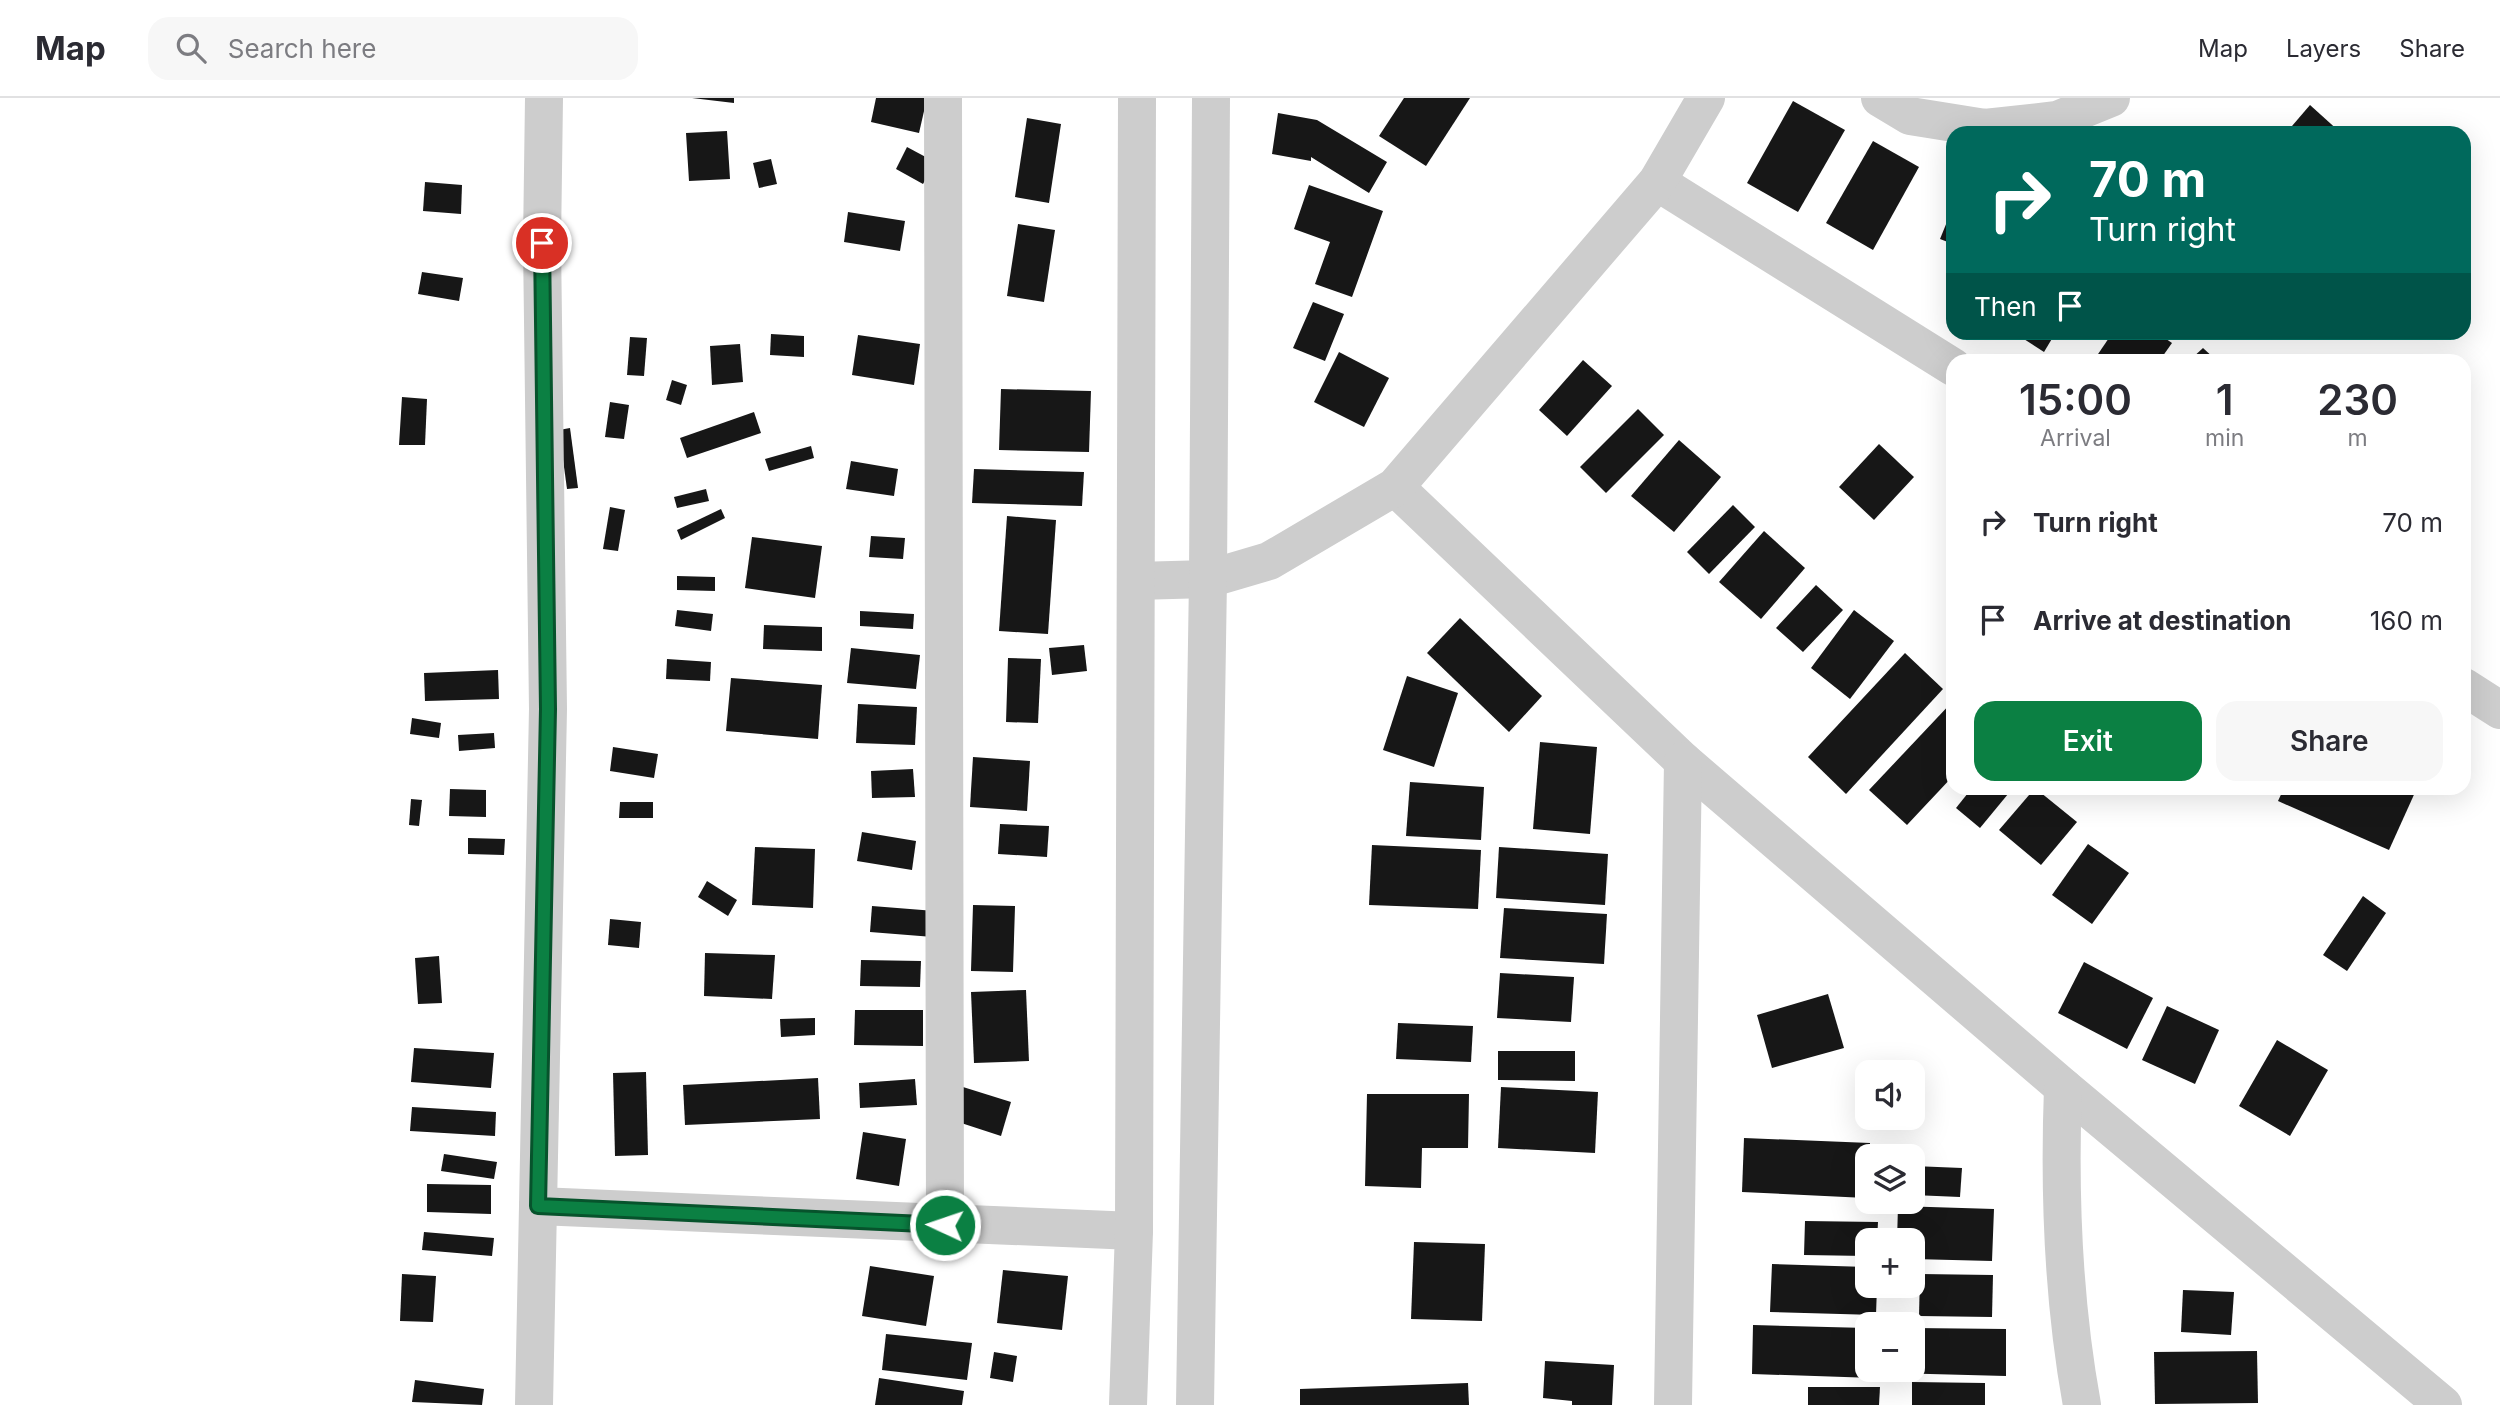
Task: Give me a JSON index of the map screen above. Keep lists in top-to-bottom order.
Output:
{
  "page": {
    "header": "Map",
    "search": "Search here",
    "nav": ["Map", "Layers", "Share"],
    "turn": ["70 m", "Turn right"],
    "then": "Then",
    "eta": [
      "15:00",
      "Arrival",
      "1",
      "min",
      "230",
      "m"
    ],
    "list": [
      {
        "name": "Turn right",
        "value": "70 m"
      },
      {
        "name": "Arrive at destination",
        "value": "160 m"
      }
    ],
    "buttons": ["Exit", "Share"],
    "map_buttons": ["+", "−"]
  }
}
